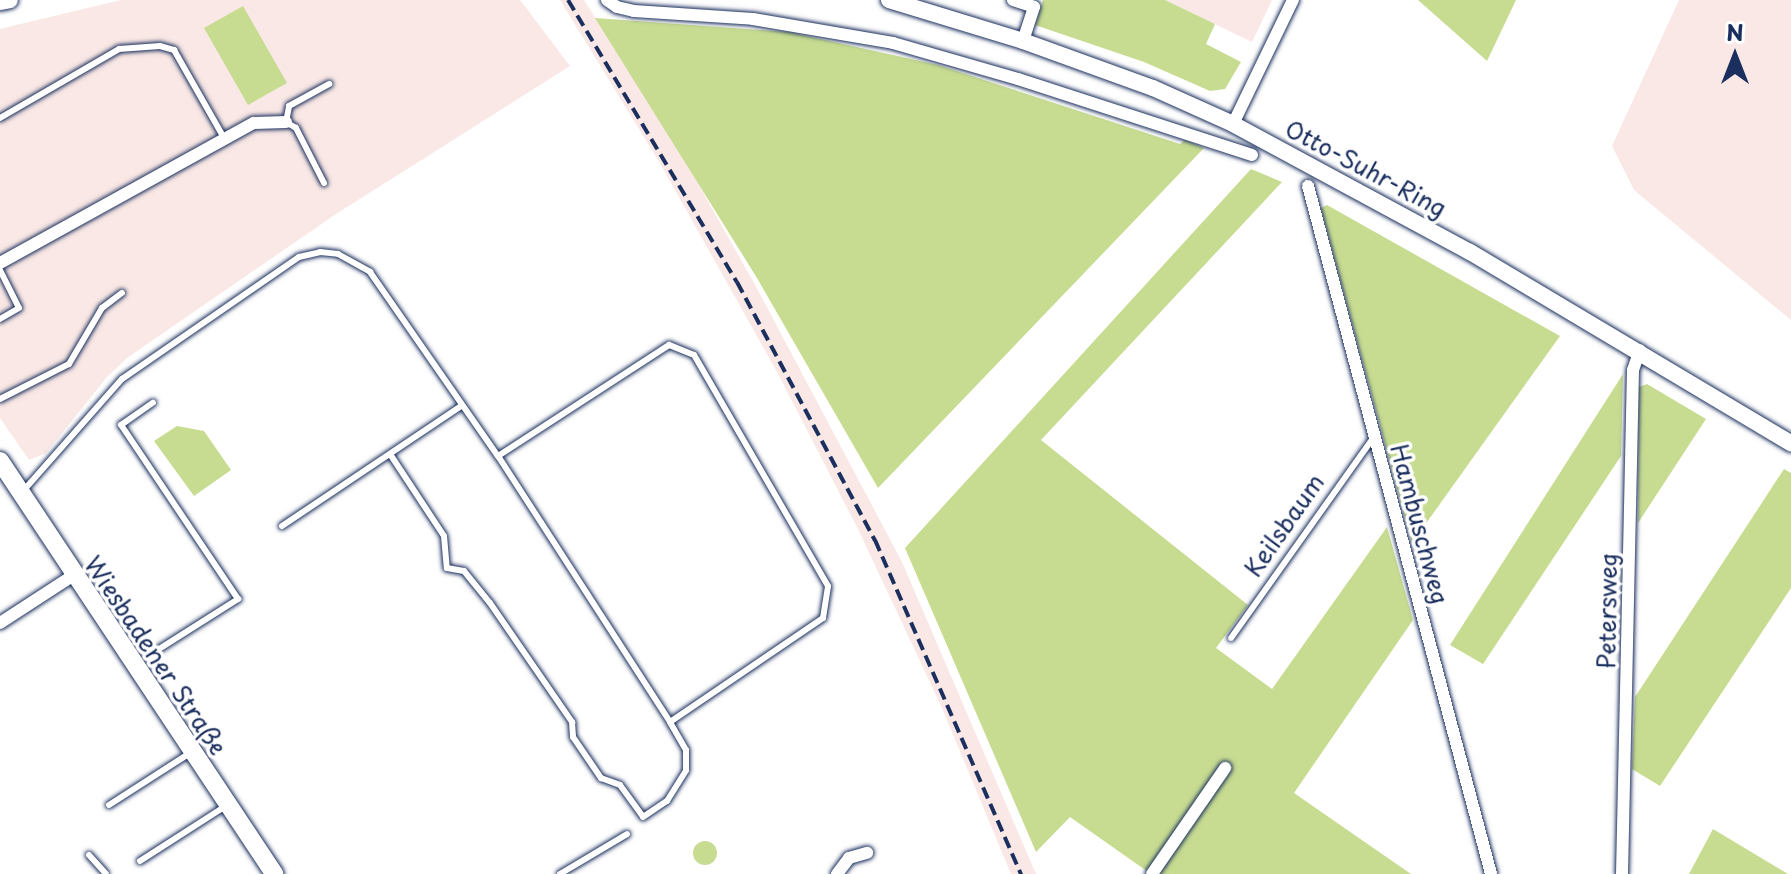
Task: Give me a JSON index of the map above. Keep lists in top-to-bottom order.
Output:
{
  "streets": {
    "main road": ["Wiesbadener Straße"],
    "street": ["Otto-Suhr-Ring", "Hambuschweg", "Petersweg"],
    "lane": ["Keilsbaum"]
  },
  "crossings": [
    ["Otto-Suhr-Ring", "Petersweg"],
    ["Hambuschweg", "Keilsbaum"]
  ],
  "north": "top"
}
